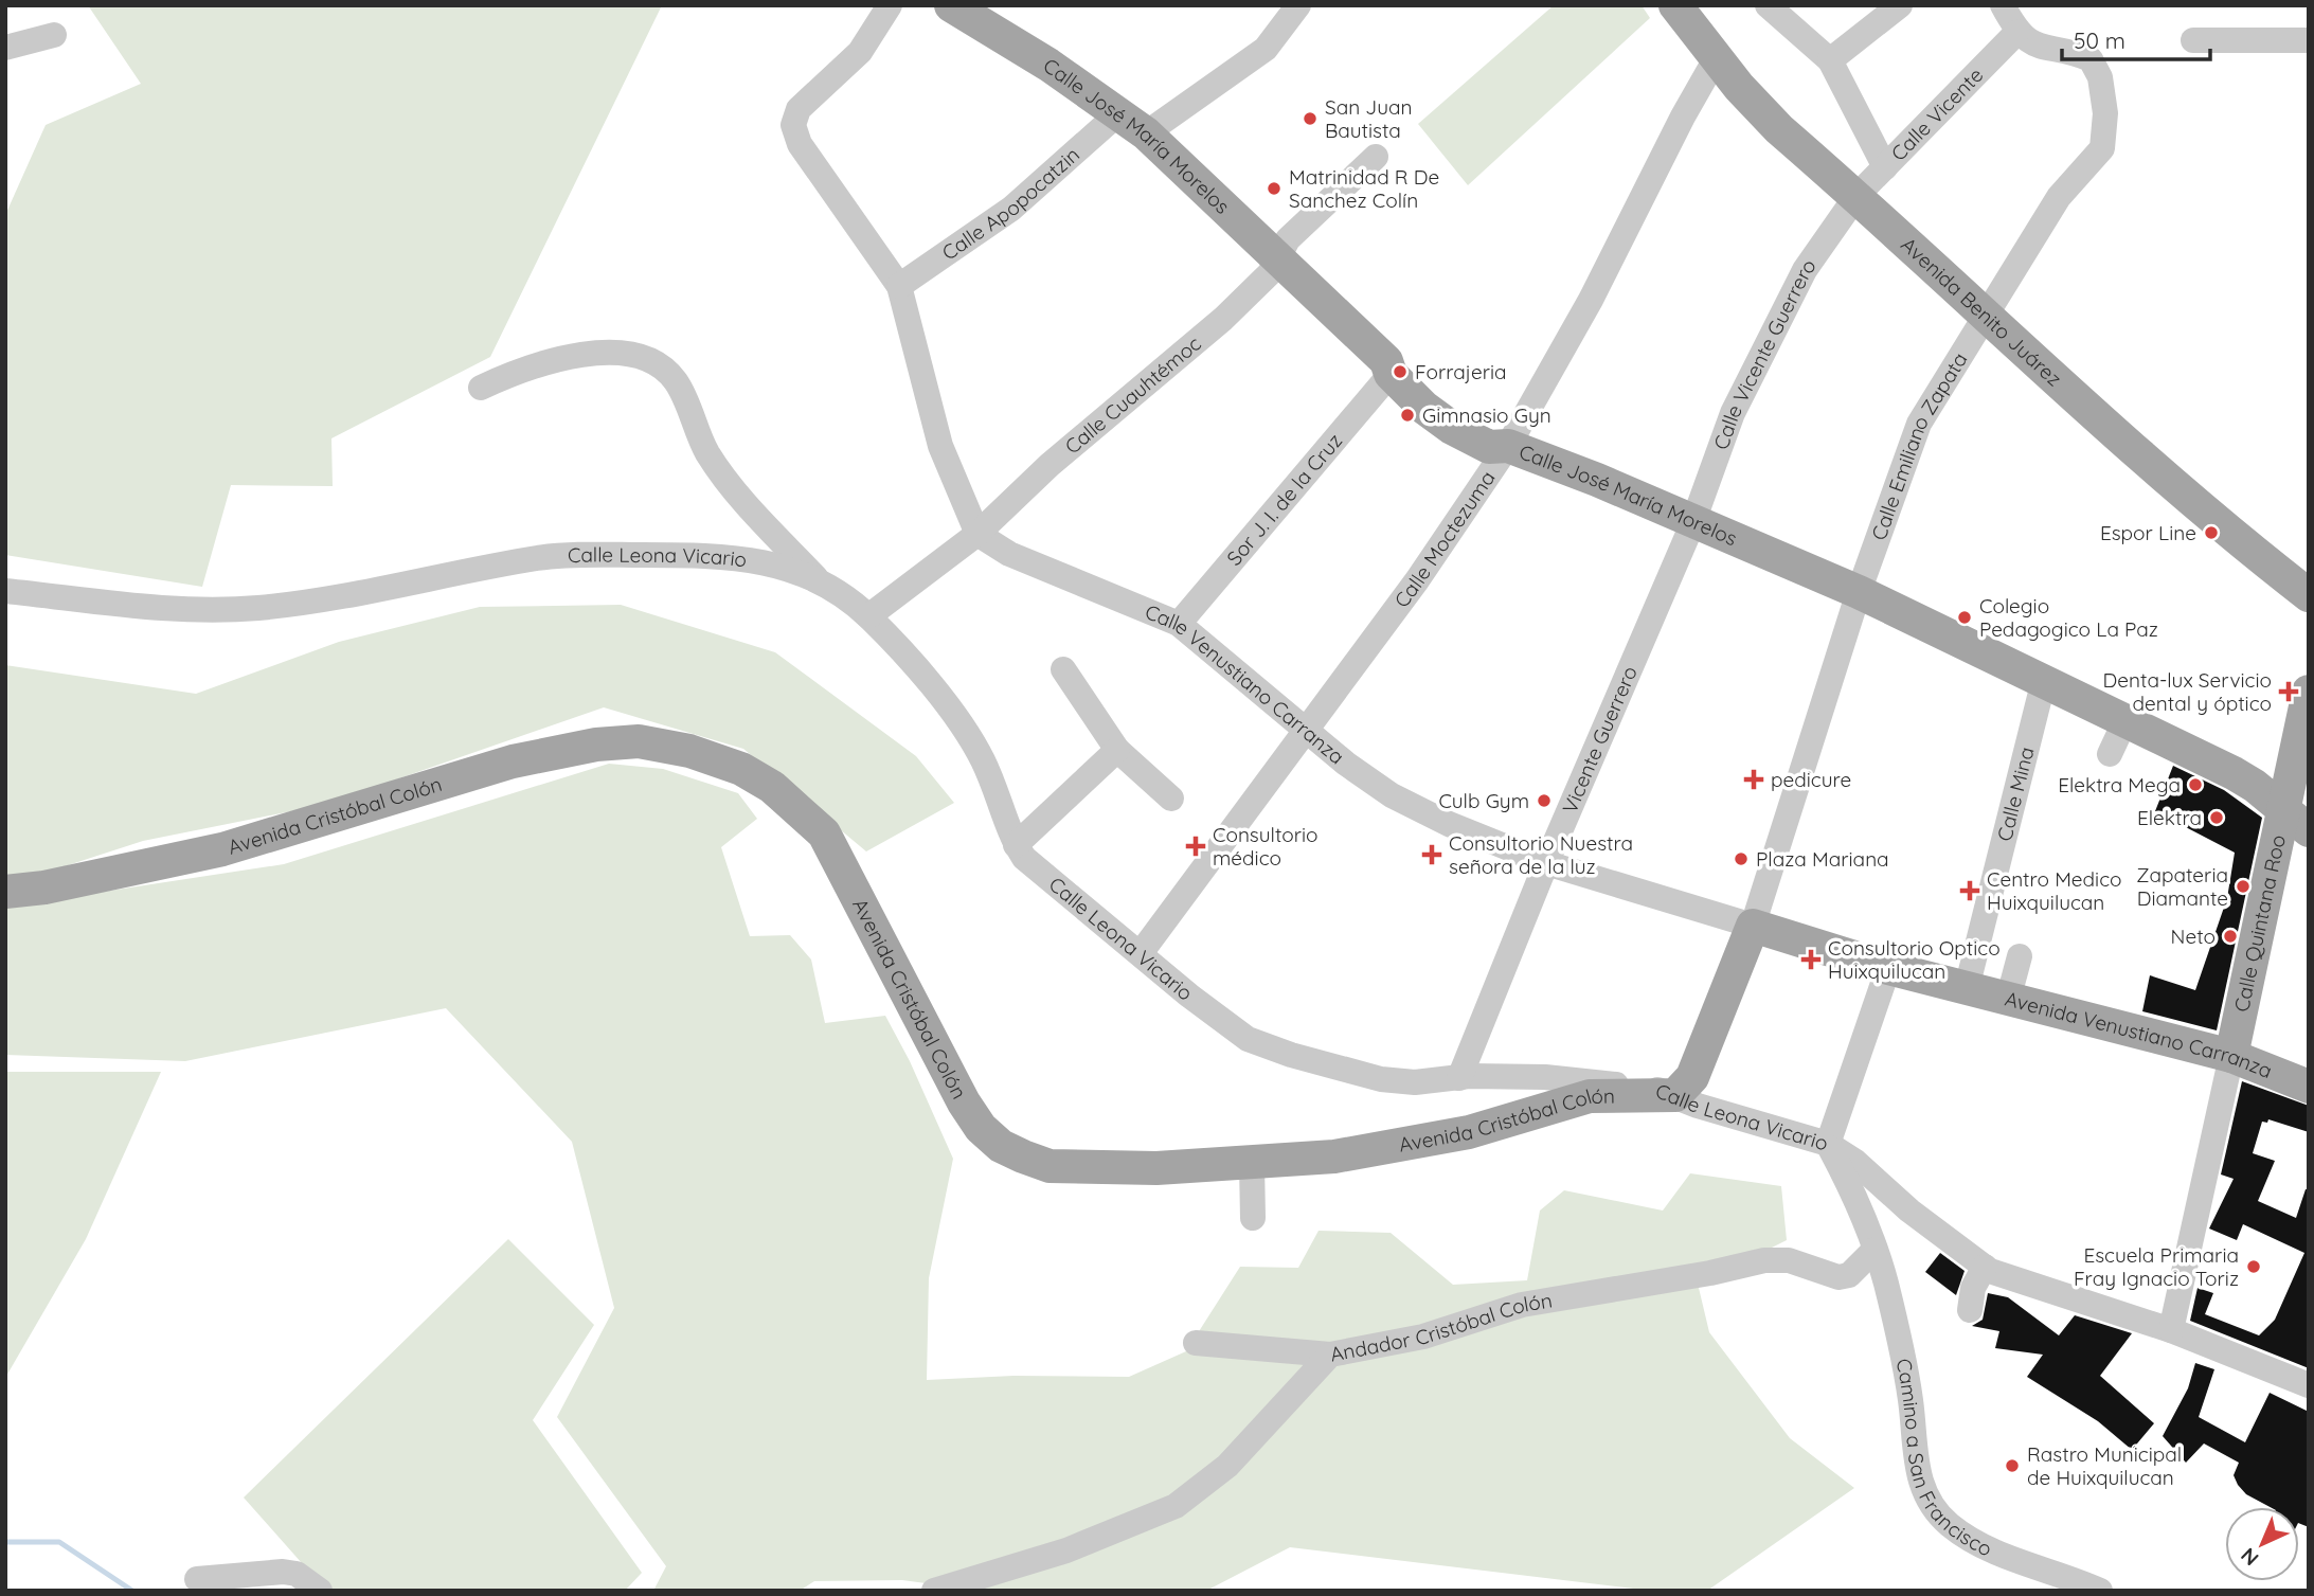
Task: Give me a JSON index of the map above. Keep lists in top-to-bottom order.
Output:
{
  "streets": {
    "main road": [
      "Calle José María Morelos",
      "Avenida Benito Juárez",
      "Avenida Cristóbal Colón",
      "Calle Quintana Roo",
      "Avenida Venustiano Carranza"
    ],
    "street": [
      "Calle Vicente",
      "Calle Apopocatzin",
      "Calle Vicente Guerrero",
      "Calle Cuauhtémoc",
      "Calle Emiliano Zapata",
      "Sor J. I. de la Cruz",
      "Calle Moctezuma",
      "Calle Leona Vicario",
      "Calle Venustiano Carranza",
      "Vicente Guerrero",
      "Calle Mina",
      "Andador Cristóbal Colón",
      "Camino a San Francisco"
    ]
  },
  "crossings": [
    ["Calle Vicente", "Avenida Benito Juárez"],
    ["Calle Vicente", "Calle Vicente Guerrero"],
    ["Calle Vicente", "Calle Emiliano Zapata"],
    ["Calle José María Morelos", "Calle Apopocatzin"],
    ["Calle José María Morelos", "Calle Vicente Guerrero"],
    ["Calle José María Morelos", "Calle Cuauhtémoc"],
    ["Calle José María Morelos", "Calle Emiliano Zapata"],
    ["Calle José María Morelos", "Sor J. I. de la Cruz"],
    ["Calle José María Morelos", "Calle Moctezuma"],
    ["Calle José María Morelos", "Vicente Guerrero"],
    ["Calle José María Morelos", "Calle Mina"],
    ["Calle José María Morelos", "Calle Quintana Roo"],
    ["Avenida Benito Juárez", "Calle Vicente Guerrero"],
    ["Avenida Benito Juárez", "Calle Emiliano Zapata"],
    ["Avenida Benito Juárez", "Calle Moctezuma"],
    ["Calle Vicente Guerrero", "Vicente Guerrero"],
    ["Calle Cuauhtémoc", "Calle Leona Vicario"],
    ["Calle Cuauhtémoc", "Calle Venustiano Carranza"],
    ["Calle Emiliano Zapata", "Calle Venustiano Carranza"],
    ["Calle Emiliano Zapata", "Avenida Venustiano Carranza"],
    ["Sor J. I. de la Cruz", "Calle Venustiano Carranza"],
    ["Calle Moctezuma", "Calle Leona Vicario"],
    ["Calle Moctezuma", "Calle Venustiano Carranza"],
    ["Calle Leona Vicario", "Vicente Guerrero"],
    ["Calle Leona Vicario", "Avenida Cristóbal Colón"],
    ["Calle Leona Vicario", "Calle Quintana Roo"],
    ["Calle Venustiano Carranza", "Vicente Guerrero"],
    ["Calle Venustiano Carranza", "Avenida Venustiano Carranza"],
    ["Calle Mina", "Avenida Venustiano Carranza"],
    ["Calle Quintana Roo", "Avenida Venustiano Carranza"],
    ["Andador Cristóbal Colón", "Camino a San Francisco"]
  ],
  "places": {
    "other": [
      "San Juan Bautista",
      "Matrinidad R De Sanchez Colín",
      "Forrajeria",
      "Gimnasio Gyn",
      "Espor Line",
      "Colegio Pedagogico La Paz",
      "Elektra Mega",
      "Culb Gym",
      "Elektra",
      "Plaza Mariana",
      "Zapateria Diamante",
      "Neto",
      "Escuela Primaria Fray Ignacio Toriz",
      "Rastro Municipal de Huixquilucan"
    ],
    "health": [
      "Denta-lux Servicio dental y óptico",
      "pedicure",
      "Consultorio médico",
      "Consultorio Nuestra señora de la luz",
      "Centro Medico Huixquilucan",
      "Consultorio Optico Huixquilucan"
    ]
  },
  "scale_bar": "50 m",
  "north": "bottom left"
}
